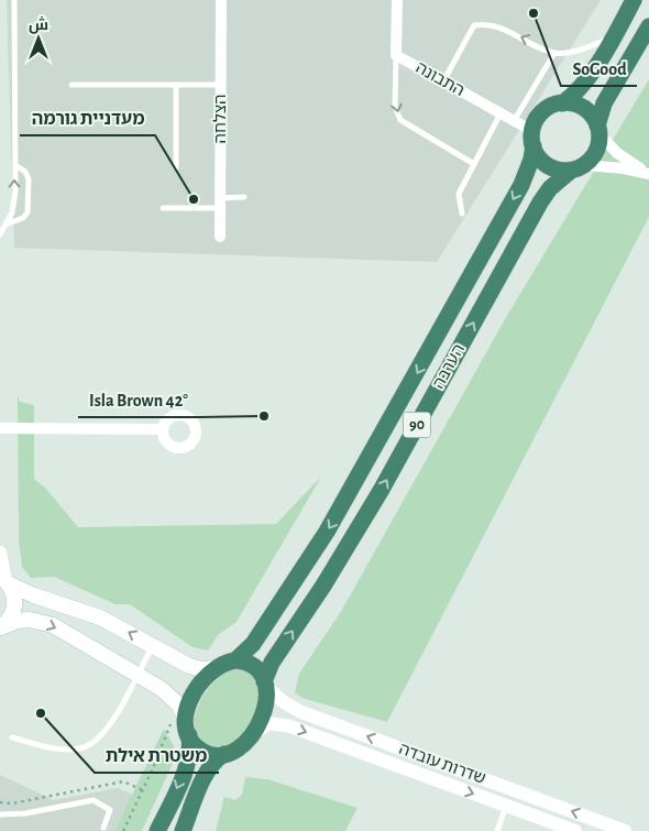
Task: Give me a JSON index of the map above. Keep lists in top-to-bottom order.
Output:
{
  "streets": {
    "highway": ["הערבה", "90"],
    "street": ["התבונה", "הצלחה", "שדרות עובדה"]
  },
  "crossings": [
    ["התבונה", "הערבה"],
    ["הערבה", "90"],
    ["הערבה", "שדרות עובדה"],
    ["90", "שדרות עובדה"]
  ],
  "places": [
    "SoGood",
    "מעדניית גורמה",
    "Isla Brown 42°",
    "משטרת אילת"
  ],
  "north": "top"
}
